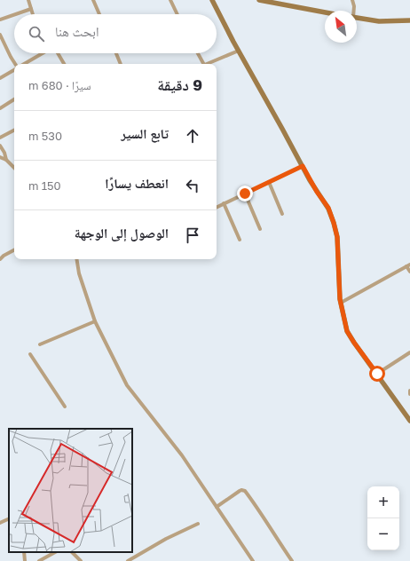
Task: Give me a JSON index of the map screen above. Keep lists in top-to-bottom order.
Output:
{
  "north": "top left",
  "page": {
    "search": "ابحث هنا",
    "heading": ["9 دقيقة", "سيرًا · 680 m"],
    "list": [
      ["تابع السير", "530 m"],
      ["انعطف يسارًا", "150 m"],
      "الوصول إلى الوجهة"
    ],
    "map_buttons": ["+", "−"]
  }
}
